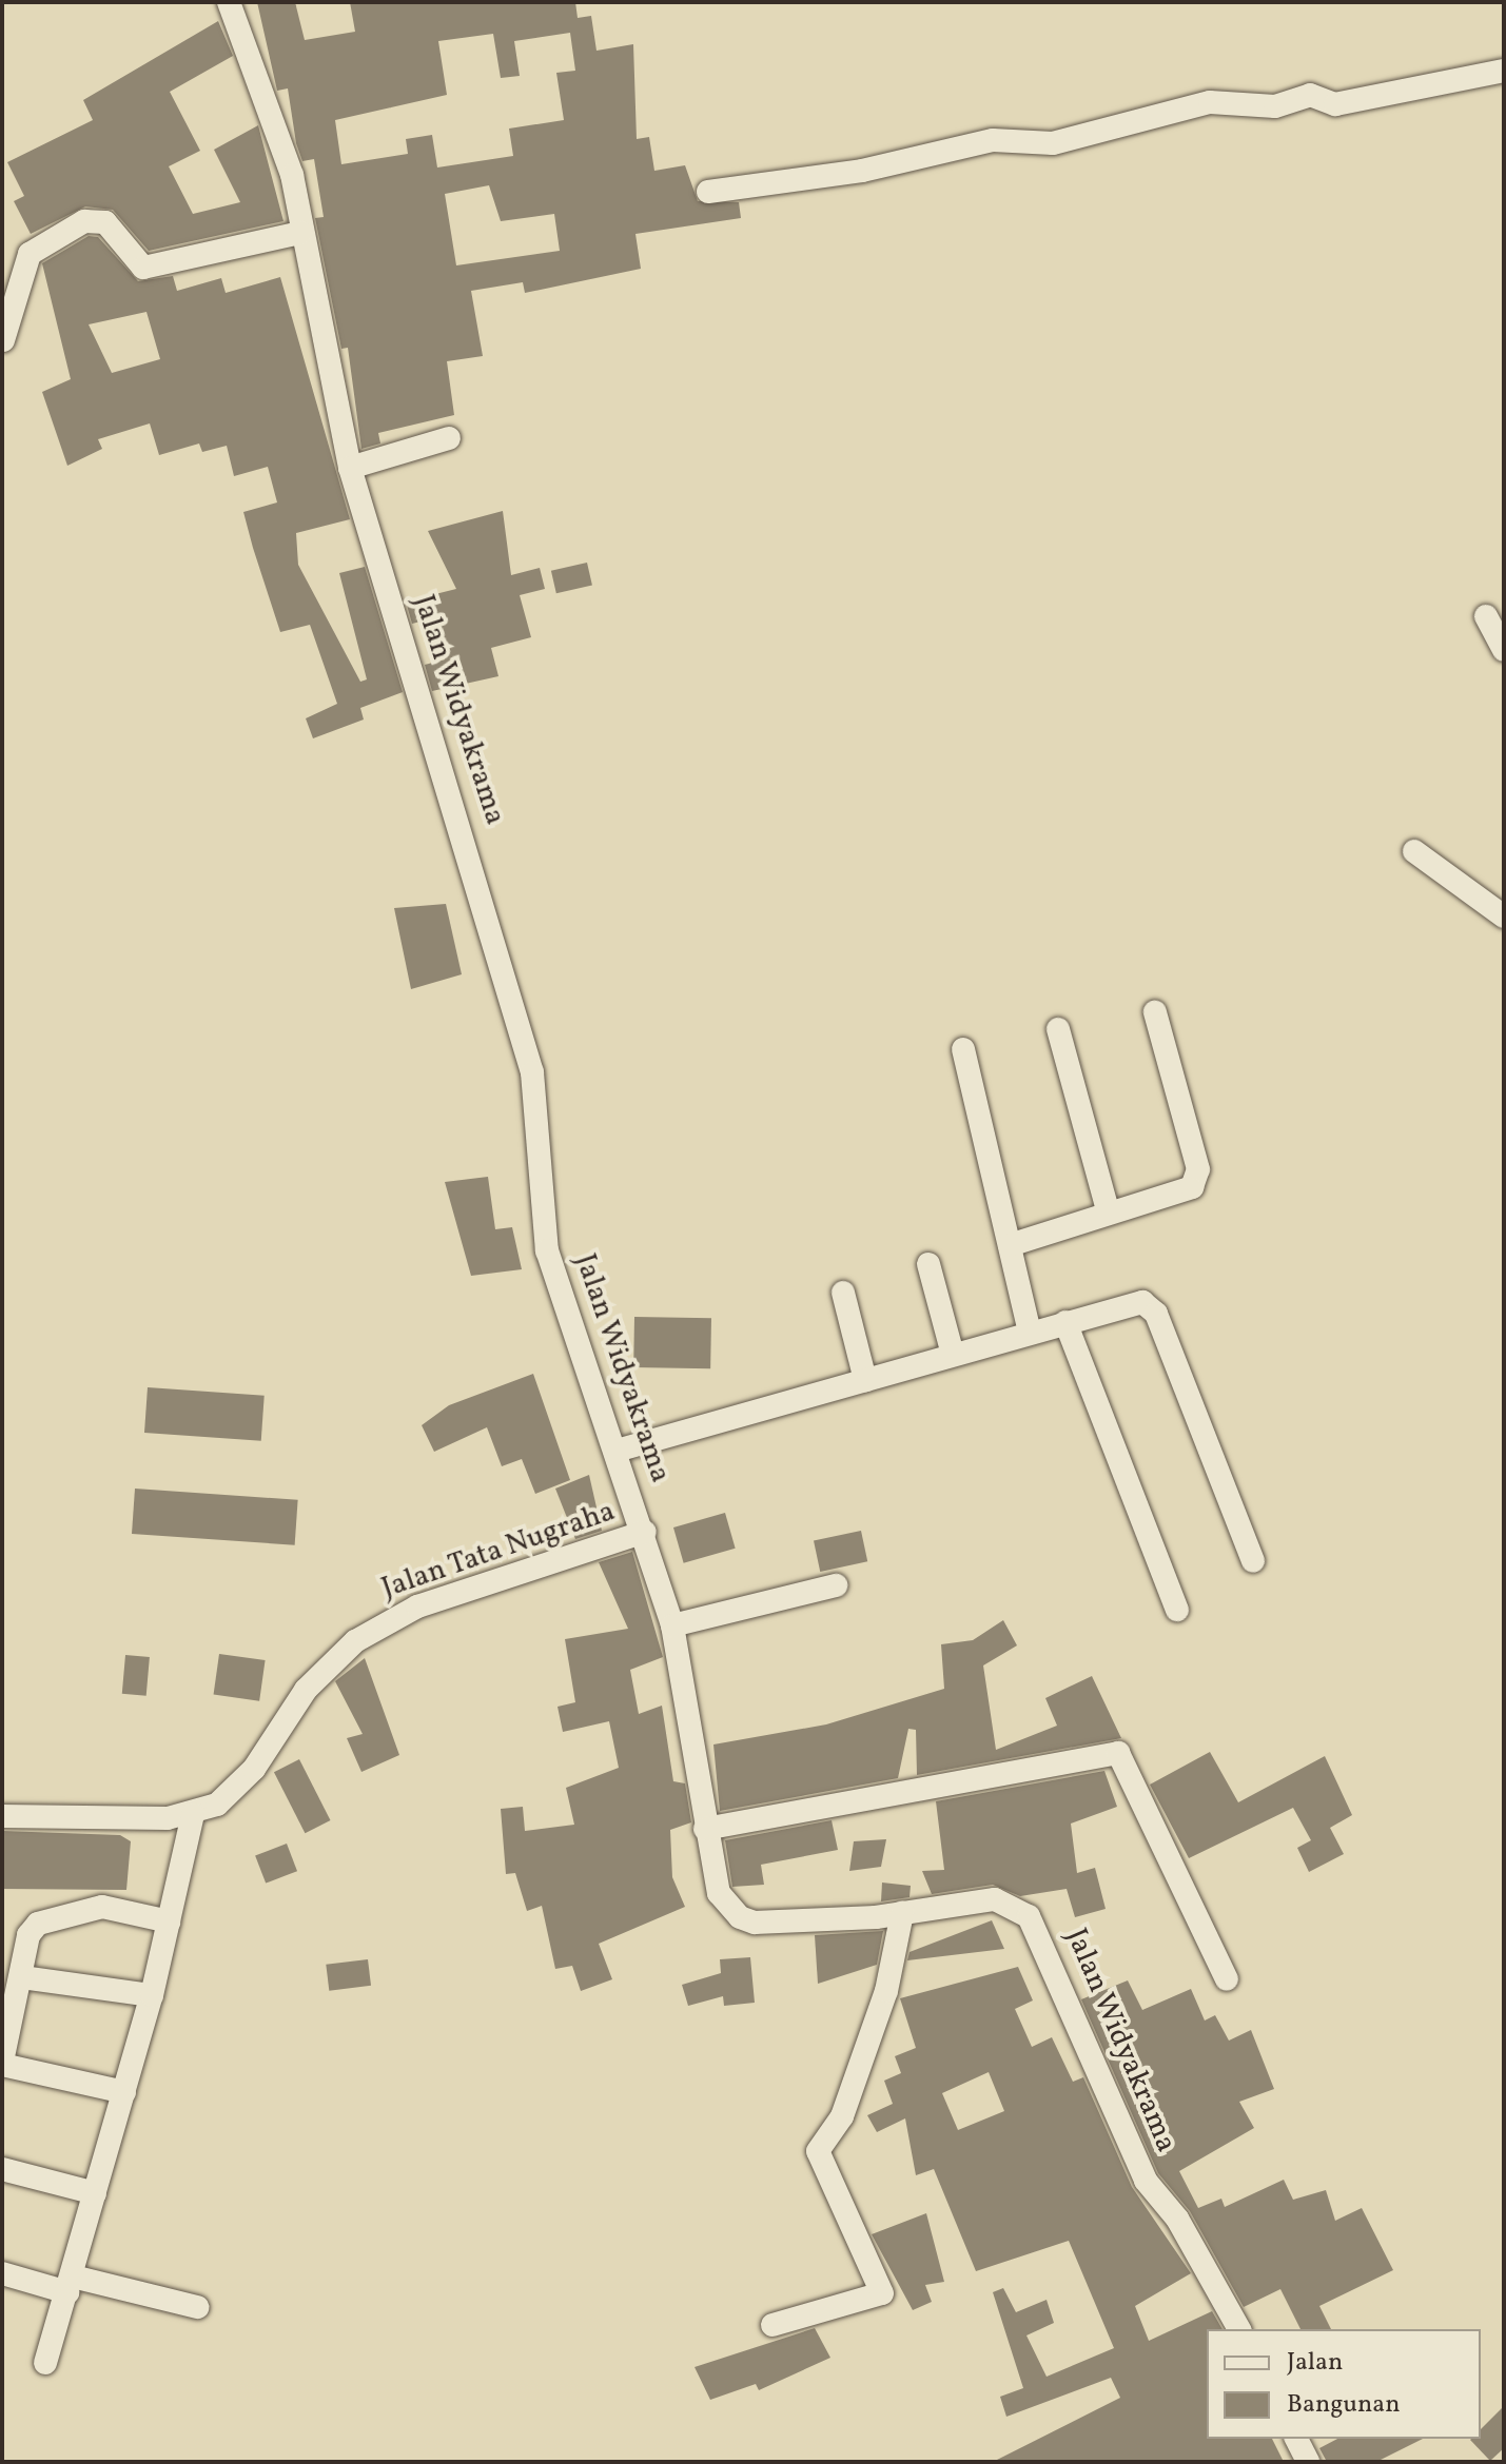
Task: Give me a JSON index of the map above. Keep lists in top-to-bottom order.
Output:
{
  "streets": {
    "street": ["Jalan Widyakrama", "Jalan Tata Nugraha"]
  },
  "crossings": [
    ["Jalan Widyakrama", "Jalan Tata Nugraha"]
  ],
  "legend": ["Jalan", "Bangunan"]
}
